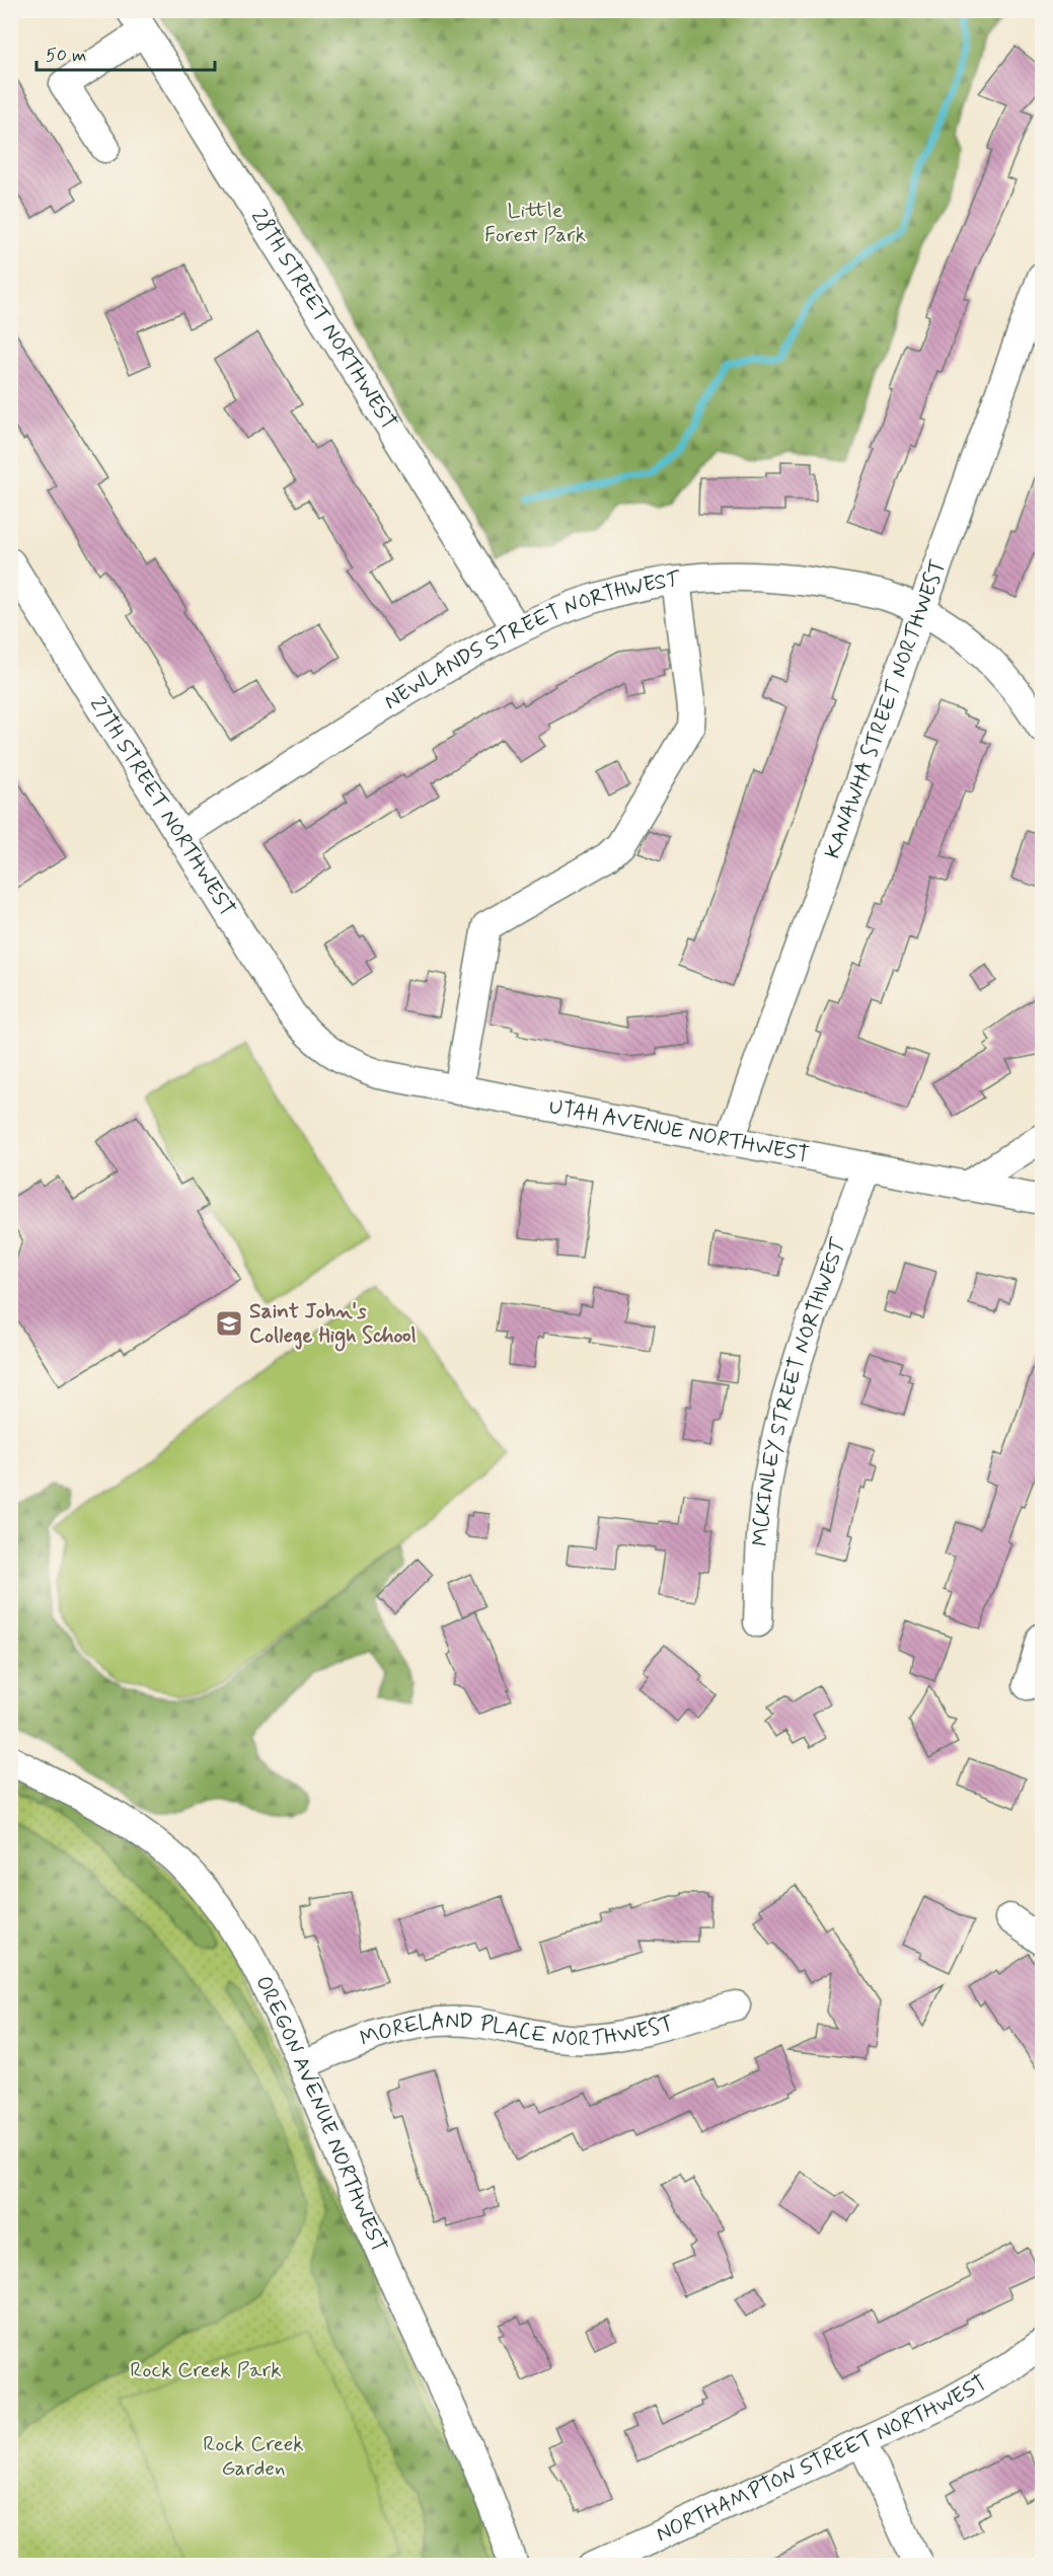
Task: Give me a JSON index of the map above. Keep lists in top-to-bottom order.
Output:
{
  "streets": {
    "street": [
      "28TH STREET NORTHWEST",
      "NEWLANDS STREET NORTHWEST",
      "KANAWHA STREET NORTHWEST",
      "27TH STREET NORTHWEST",
      "UTAH AVENUE NORTHWEST",
      "MCKINLEY STREET NORTHWEST",
      "MORELAND PLACE NORTHWEST",
      "OREGON AVENUE NORTHWEST",
      "NORTHAMPTON STREET NORTHWEST"
    ]
  },
  "crossings": [
    ["28TH STREET NORTHWEST", "NEWLANDS STREET NORTHWEST"],
    ["NEWLANDS STREET NORTHWEST", "KANAWHA STREET NORTHWEST"],
    ["NEWLANDS STREET NORTHWEST", "27TH STREET NORTHWEST"],
    ["KANAWHA STREET NORTHWEST", "UTAH AVENUE NORTHWEST"],
    ["27TH STREET NORTHWEST", "UTAH AVENUE NORTHWEST"],
    ["UTAH AVENUE NORTHWEST", "MCKINLEY STREET NORTHWEST"],
    ["MORELAND PLACE NORTHWEST", "OREGON AVENUE NORTHWEST"]
  ],
  "parks": ["Little Forest Park", "Rock Creek Park", "Rock Creek Garden"],
  "places": {
    "school or university": ["Saint John's College High School"]
  },
  "scale_bar": "50 m"
}
